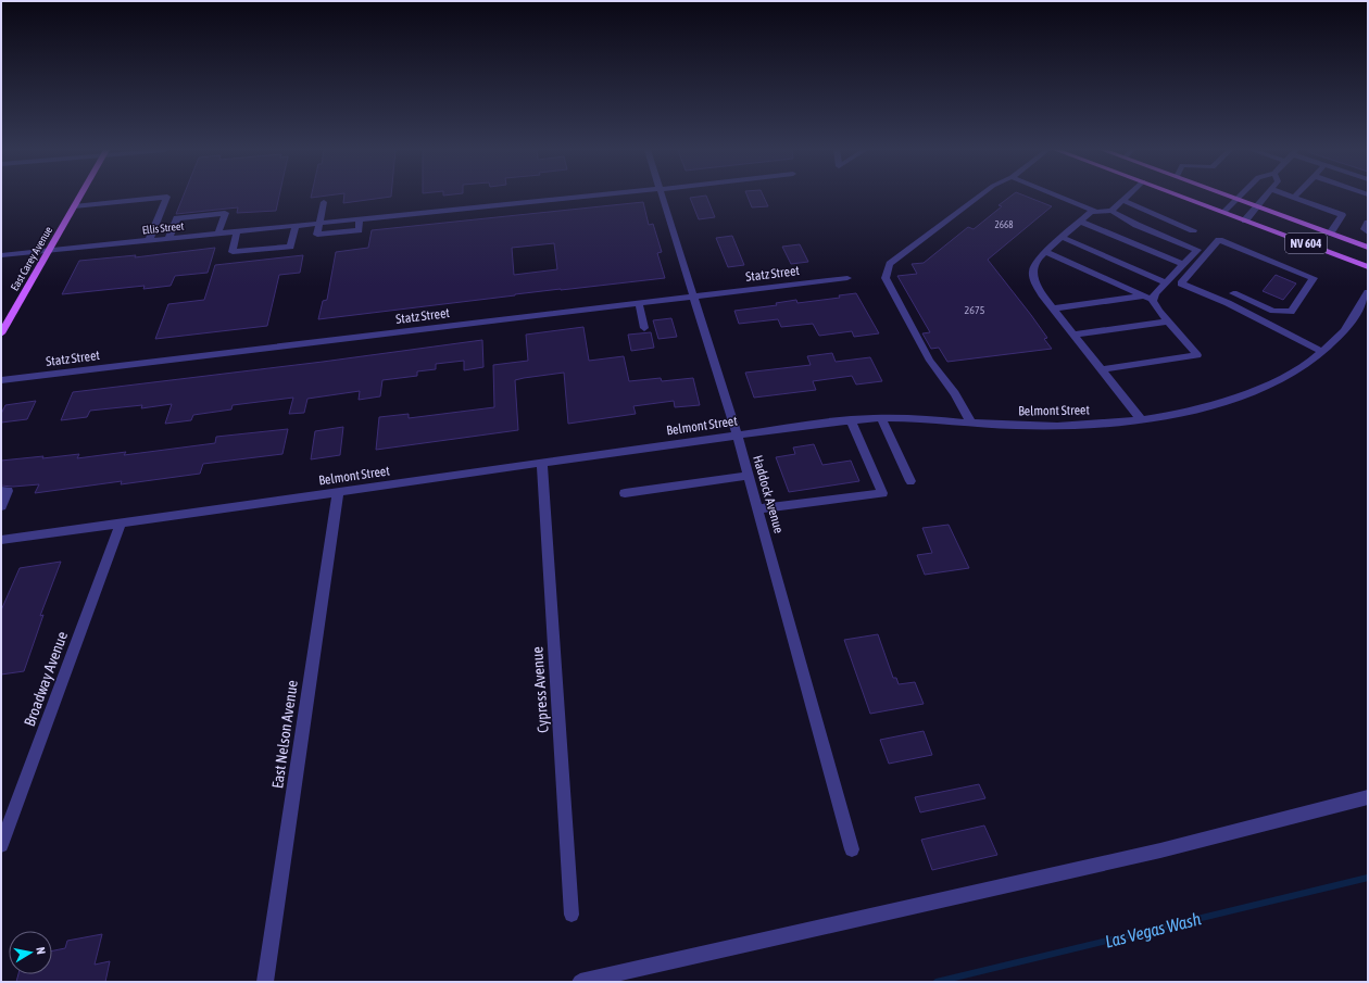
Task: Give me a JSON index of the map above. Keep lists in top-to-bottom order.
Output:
{
  "streets": {
    "main road": ["NV 604", "East Carey Avenue"],
    "street": [
      "Ellis Street",
      "Statz Street",
      "Belmont Street",
      "Haddock Avenue",
      "Broadway Avenue",
      "Cypress Avenue",
      "East Nelson Avenue"
    ]
  },
  "crossings": [
    ["Ellis Street", "East Carey Avenue"],
    ["Statz Street", "Haddock Avenue"],
    ["Belmont Street", "Haddock Avenue"],
    ["Belmont Street", "Broadway Avenue"],
    ["Belmont Street", "Cypress Avenue"],
    ["Belmont Street", "East Nelson Avenue"]
  ],
  "water": ["Las Vegas Wash"],
  "house_numbers": ["2668", "2675"],
  "north": "right"
}
